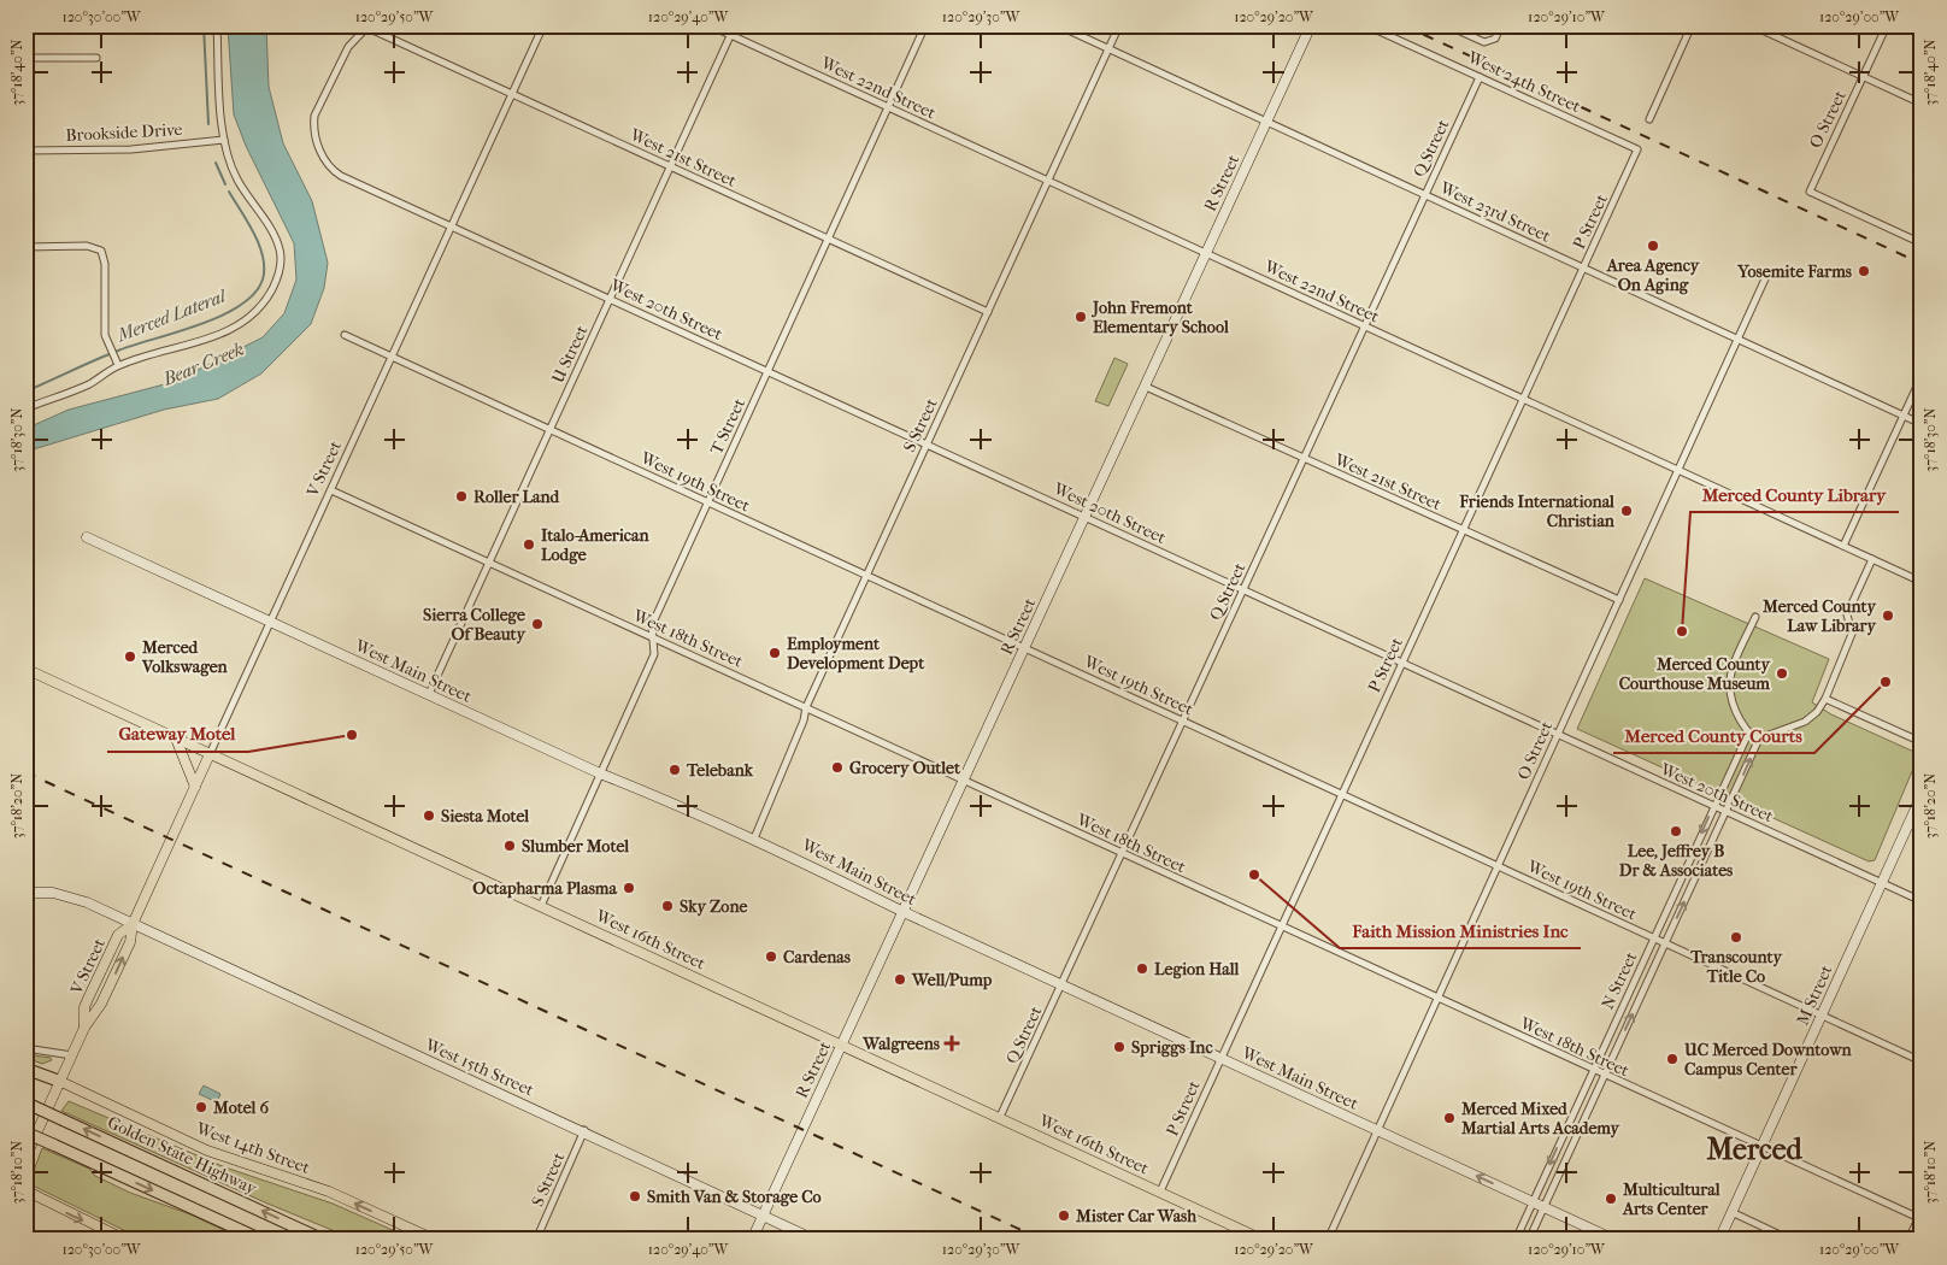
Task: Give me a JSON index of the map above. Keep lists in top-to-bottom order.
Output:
{
  "streets": {
    "highway": ["Golden State Highway"],
    "main road": ["V Street", "West 16th Street", "West 14th Street"],
    "street": [
      "West 24th Street",
      "West 22nd Street",
      "O Street",
      "Brookside Drive",
      "Q Street",
      "West 21st Street",
      "R Street",
      "West 23rd Street",
      "P Street",
      "West 20th Street",
      "U Street",
      "S Street",
      "T Street",
      "West 19th Street",
      "West 18th Street",
      "West Main Street",
      "N Street",
      "M Street",
      "West 15th Street"
    ]
  },
  "crossings": [
    ["West 24th Street", "Q Street"],
    ["West 24th Street", "P Street"],
    ["West 22nd Street", "O Street"],
    ["West 22nd Street", "Q Street"],
    ["West 22nd Street", "R Street"],
    ["West 22nd Street", "P Street"],
    ["West 22nd Street", "U Street"],
    ["West 22nd Street", "S Street"],
    ["West 22nd Street", "T Street"],
    ["O Street", "West 21st Street"],
    ["O Street", "West 23rd Street"],
    ["O Street", "West 20th Street"],
    ["O Street", "West 19th Street"],
    ["O Street", "West 18th Street"],
    ["O Street", "West Main Street"],
    ["Q Street", "West 21st Street"],
    ["Q Street", "West 23rd Street"],
    ["Q Street", "West 20th Street"],
    ["Q Street", "West 19th Street"],
    ["Q Street", "West 18th Street"],
    ["Q Street", "West Main Street"],
    ["Q Street", "West 16th Street"],
    ["West 21st Street", "R Street"],
    ["West 21st Street", "P Street"],
    ["West 21st Street", "West 20th Street"],
    ["West 21st Street", "U Street"],
    ["West 21st Street", "S Street"],
    ["West 21st Street", "T Street"],
    ["West 21st Street", "V Street"],
    ["R Street", "West 23rd Street"],
    ["R Street", "West 20th Street"],
    ["R Street", "West 19th Street"],
    ["R Street", "West 18th Street"],
    ["R Street", "West Main Street"],
    ["R Street", "West 16th Street"],
    ["R Street", "West 15th Street"],
    ["West 23rd Street", "P Street"],
    ["West 23rd Street", "S Street"],
    ["P Street", "West 20th Street"],
    ["P Street", "West 19th Street"],
    ["P Street", "West 18th Street"],
    ["P Street", "West Main Street"],
    ["P Street", "West 16th Street"],
    ["West 20th Street", "U Street"],
    ["West 20th Street", "S Street"],
    ["West 20th Street", "T Street"],
    ["West 20th Street", "V Street"],
    ["West 20th Street", "N Street"],
    ["West 20th Street", "M Street"],
    ["U Street", "West 19th Street"],
    ["U Street", "West 18th Street"],
    ["U Street", "West Main Street"],
    ["S Street", "West 19th Street"],
    ["S Street", "West 18th Street"],
    ["S Street", "West Main Street"],
    ["S Street", "West 15th Street"],
    ["T Street", "West 19th Street"],
    ["T Street", "West 18th Street"],
    ["T Street", "West Main Street"],
    ["T Street", "West 16th Street"],
    ["V Street", "West 19th Street"],
    ["V Street", "West 18th Street"],
    ["V Street", "West Main Street"],
    ["V Street", "West 16th Street"],
    ["V Street", "West 15th Street"],
    ["V Street", "West 14th Street"],
    ["West 19th Street", "N Street"],
    ["West 19th Street", "M Street"],
    ["West 18th Street", "N Street"],
    ["West 18th Street", "M Street"],
    ["West Main Street", "N Street"]
  ],
  "one_way": ["West 14th Street"],
  "districts": ["Merced"],
  "water": ["Merced Lateral", "Bear Creek"],
  "places": {
    "other": [
      "Area Agency On Aging",
      "Yosemite Farms",
      "John Fremont Elementary School",
      "Roller Land",
      "Friends International Christian",
      "Italo-American Lodge",
      "Merced County Law Library",
      "Sierra College Of Beauty",
      "Merced County Library",
      "Employment Development Dept",
      "Merced Volkswagen",
      "Merced County Courthouse Museum",
      "Merced County Courts",
      "Gateway Motel",
      "Grocery Outlet",
      "Telebank",
      "Siesta Motel",
      "Lee, Jeffrey B Dr & Associates",
      "Slumber Motel",
      "Faith Mission Ministries Inc",
      "Octapharma Plasma",
      "Sky Zone",
      "Transcounty Title Co",
      "Cardenas",
      "Legion Hall",
      "Well/Pump",
      "Spriggs Inc",
      "UC Merced Downtown Campus Center",
      "Motel 6",
      "Merced Mixed Martial Arts Academy",
      "Smith Van & Storage Co",
      "Multicultural Arts Center",
      "Mister Car Wash"
    ],
    "health": ["Walgreens"]
  },
  "coordinates": [
    "120°30'00\"W",
    "120°29'50\"W",
    "120°29'40\"W",
    "120°29'30\"W",
    "120°29'20\"W",
    "120°29'10\"W",
    "120°29'00\"W",
    "37°18'40\"N",
    "37°18'30\"N",
    "37°18'20\"N",
    "37°18'10\"N"
  ]
}
